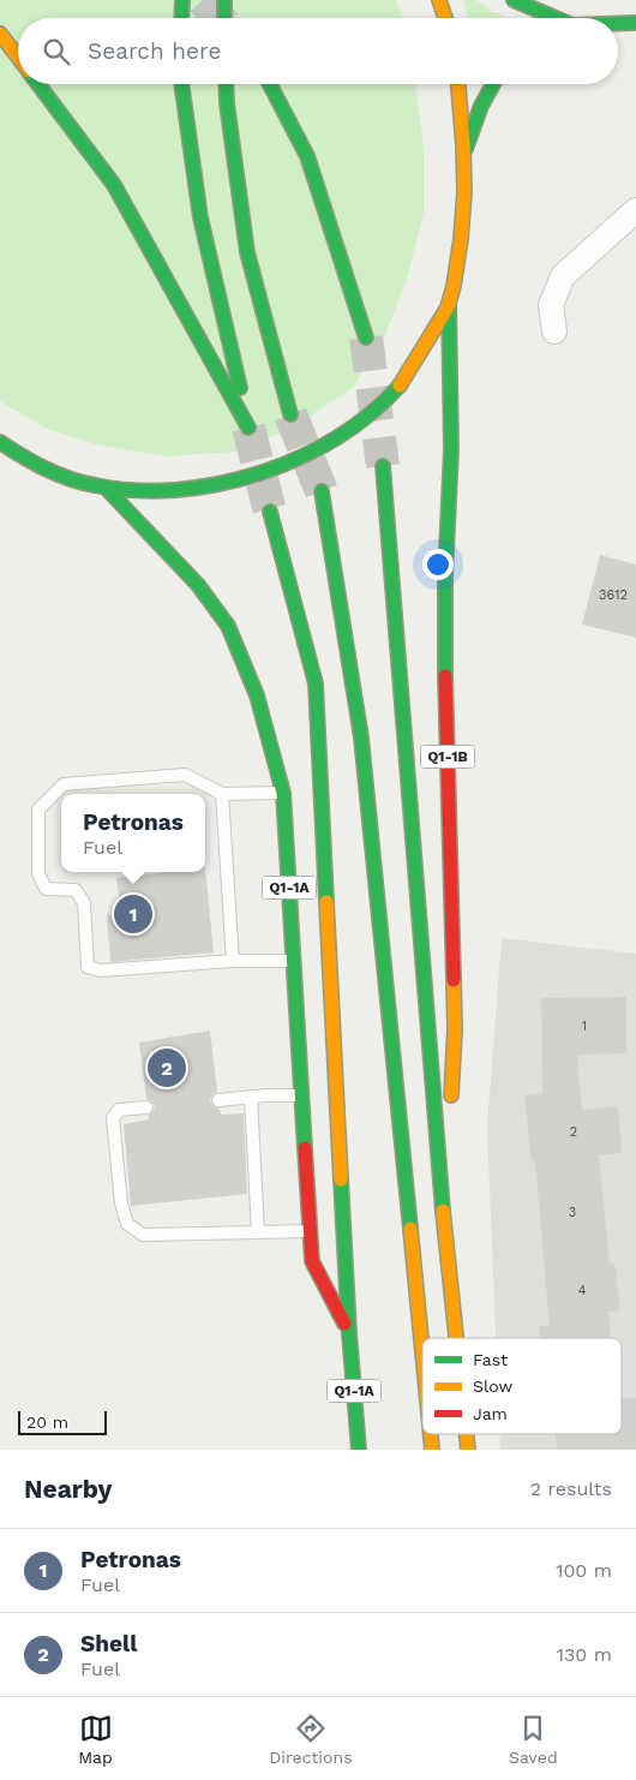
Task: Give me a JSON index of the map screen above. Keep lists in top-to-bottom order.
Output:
{
  "streets": {
    "main road": ["Q1-1B", "Q1-1A"]
  },
  "house_numbers": [
    "3612",
    "1",
    "2",
    "3",
    "4"
  ],
  "legend": ["Fast", "Slow", "Jam"],
  "scale_bar": "20 m",
  "page": {
    "search": "Search here",
    "popup": ["Petronas", "Fuel"],
    "pins": ["1", "2"],
    "scale": "20 m",
    "heading": ["Nearby", "2 results"],
    "list": [
      {
        "mark": "1",
        "name": "Petronas",
        "note": "Fuel",
        "value": "100 m"
      },
      {
        "mark": "2",
        "name": "Shell",
        "note": "Fuel",
        "value": "130 m"
      }
    ],
    "nav": ["Map", "Directions", "Saved"]
  }
}
